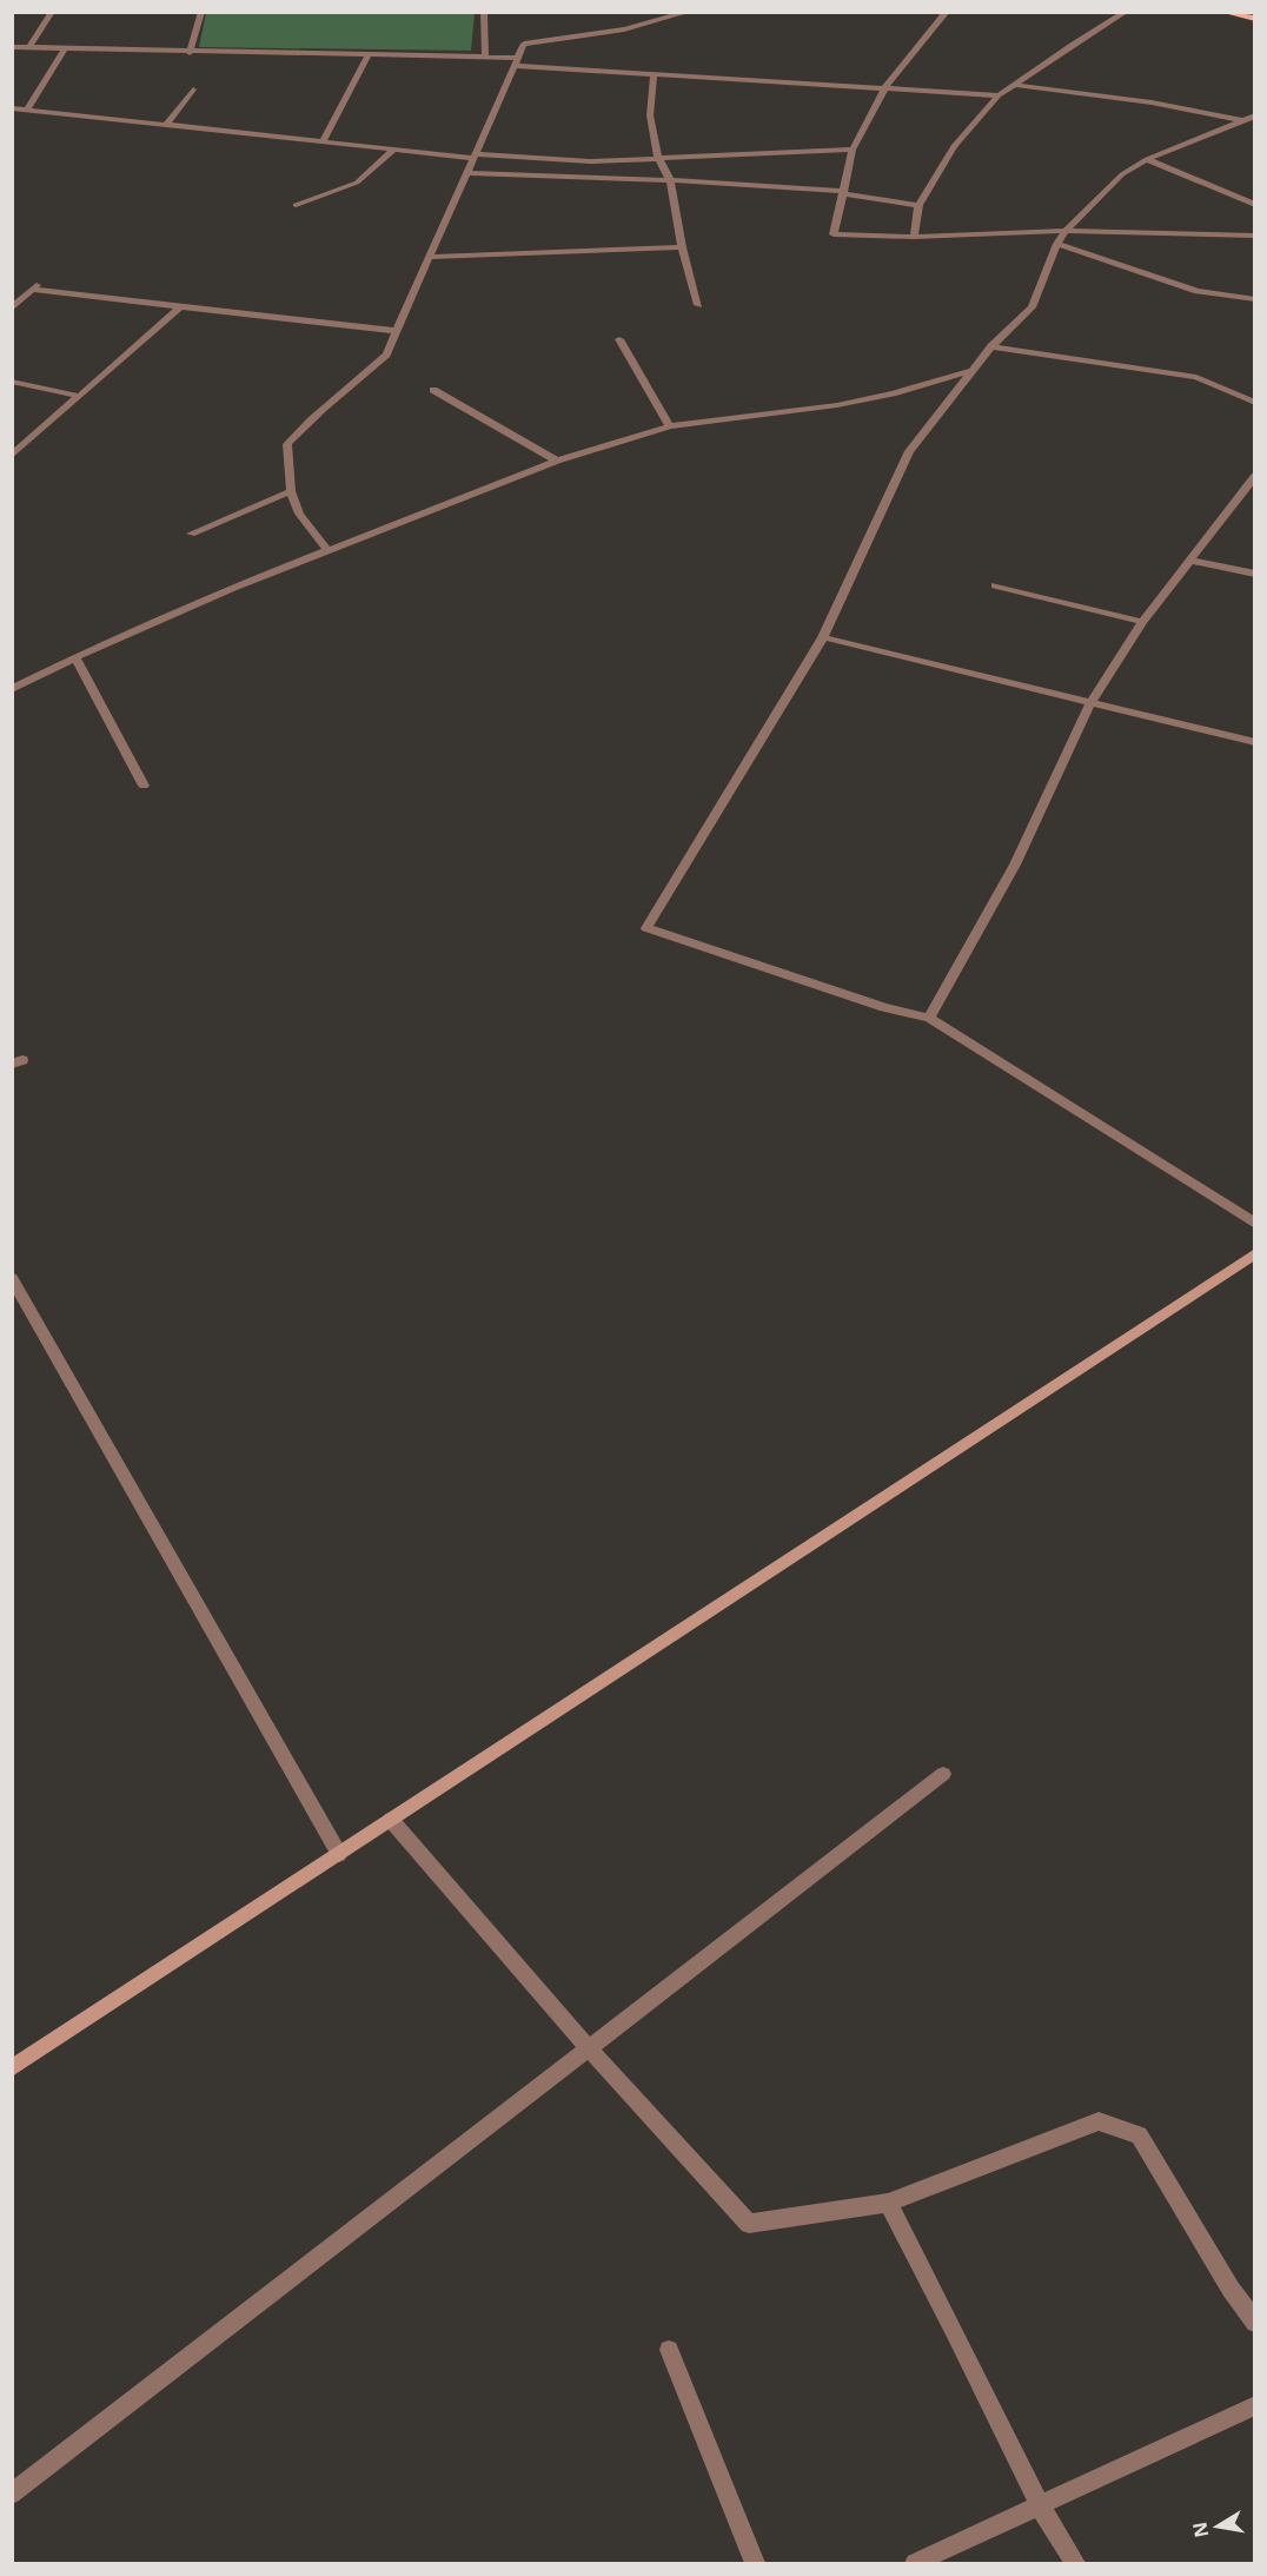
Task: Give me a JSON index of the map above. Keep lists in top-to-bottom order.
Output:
{
  "north": "left"
}
